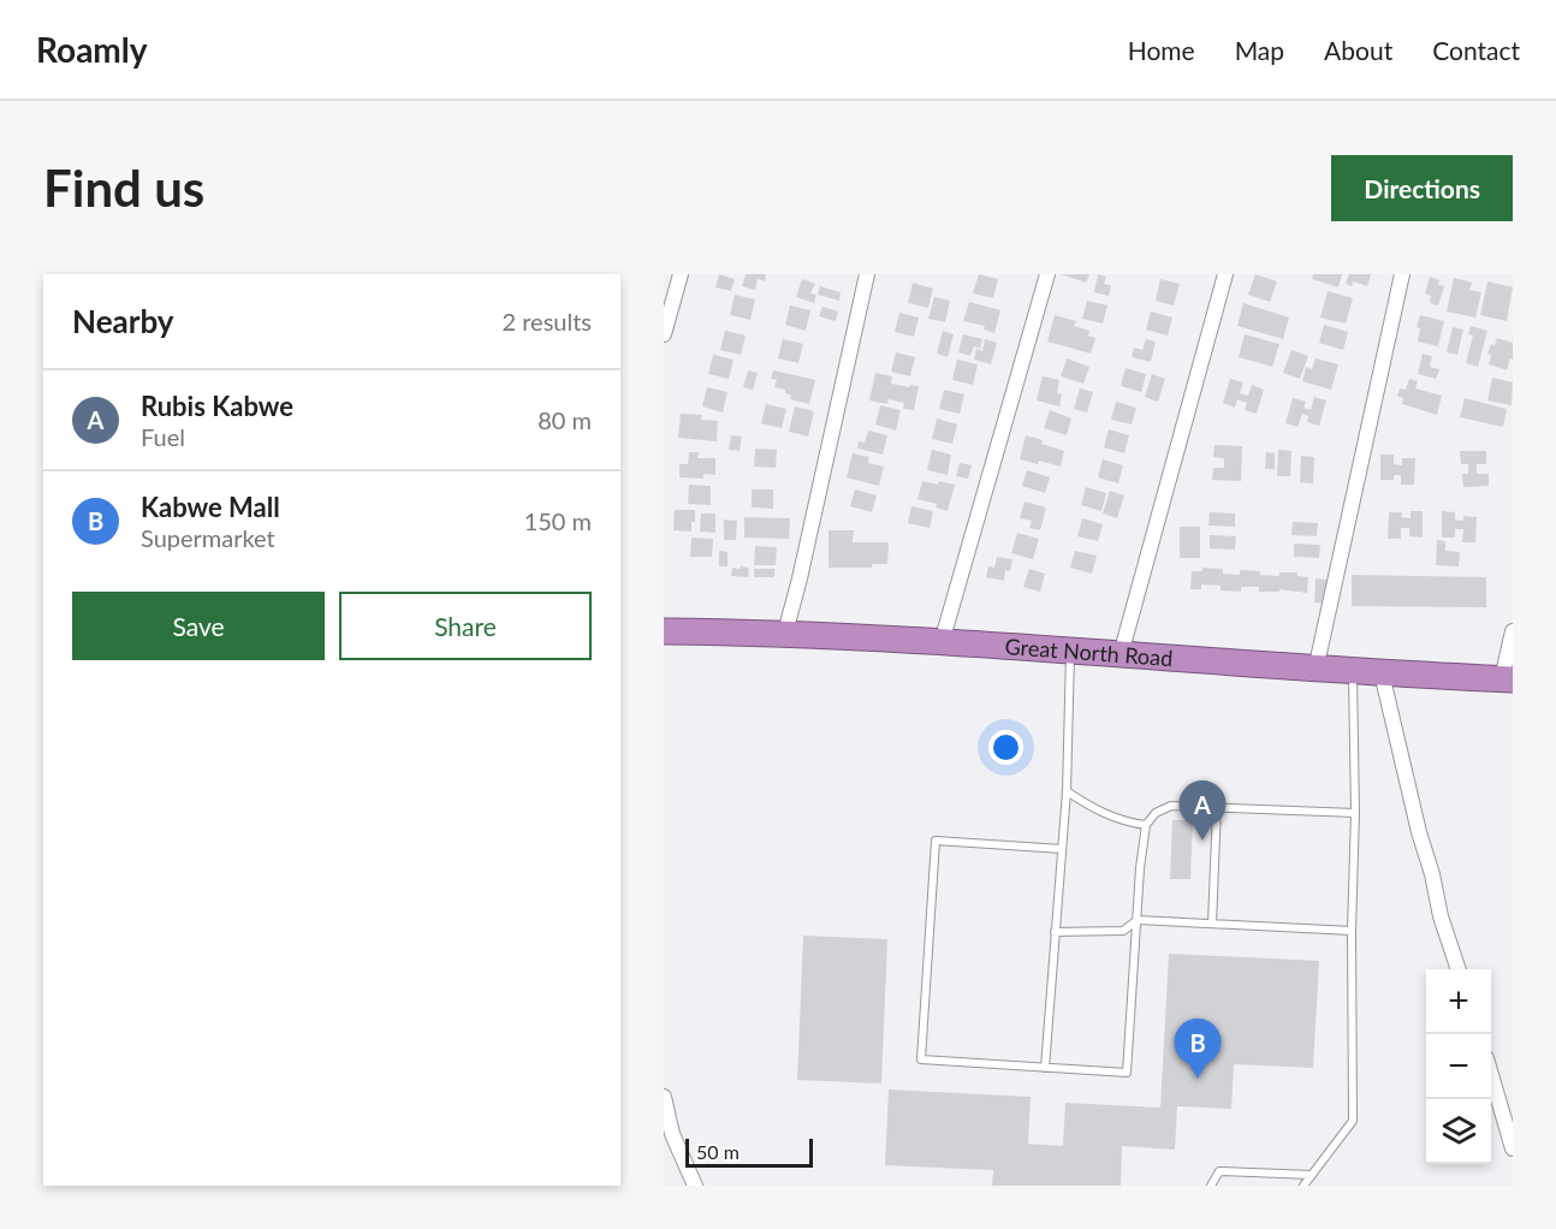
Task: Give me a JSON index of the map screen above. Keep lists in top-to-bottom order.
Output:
{
  "streets": {
    "highway": ["Great North Road"]
  },
  "scale_bar": "50 m",
  "page": {
    "header": "Roamly",
    "nav": [
      "Home",
      "Map",
      "About",
      "Contact"
    ],
    "buttons": [
      "Directions",
      ["Save", "Share"]
    ],
    "title": "Find us",
    "heading": ["Nearby", "2 results"],
    "list": [
      {
        "mark": "A",
        "name": "Rubis Kabwe",
        "note": "Fuel",
        "value": "80 m"
      },
      {
        "mark": "B",
        "name": "Kabwe Mall",
        "note": "Supermarket",
        "value": "150 m"
      }
    ],
    "pins": ["A", "B"],
    "map_buttons": ["+", "−"],
    "scale": "50 m"
  }
}
